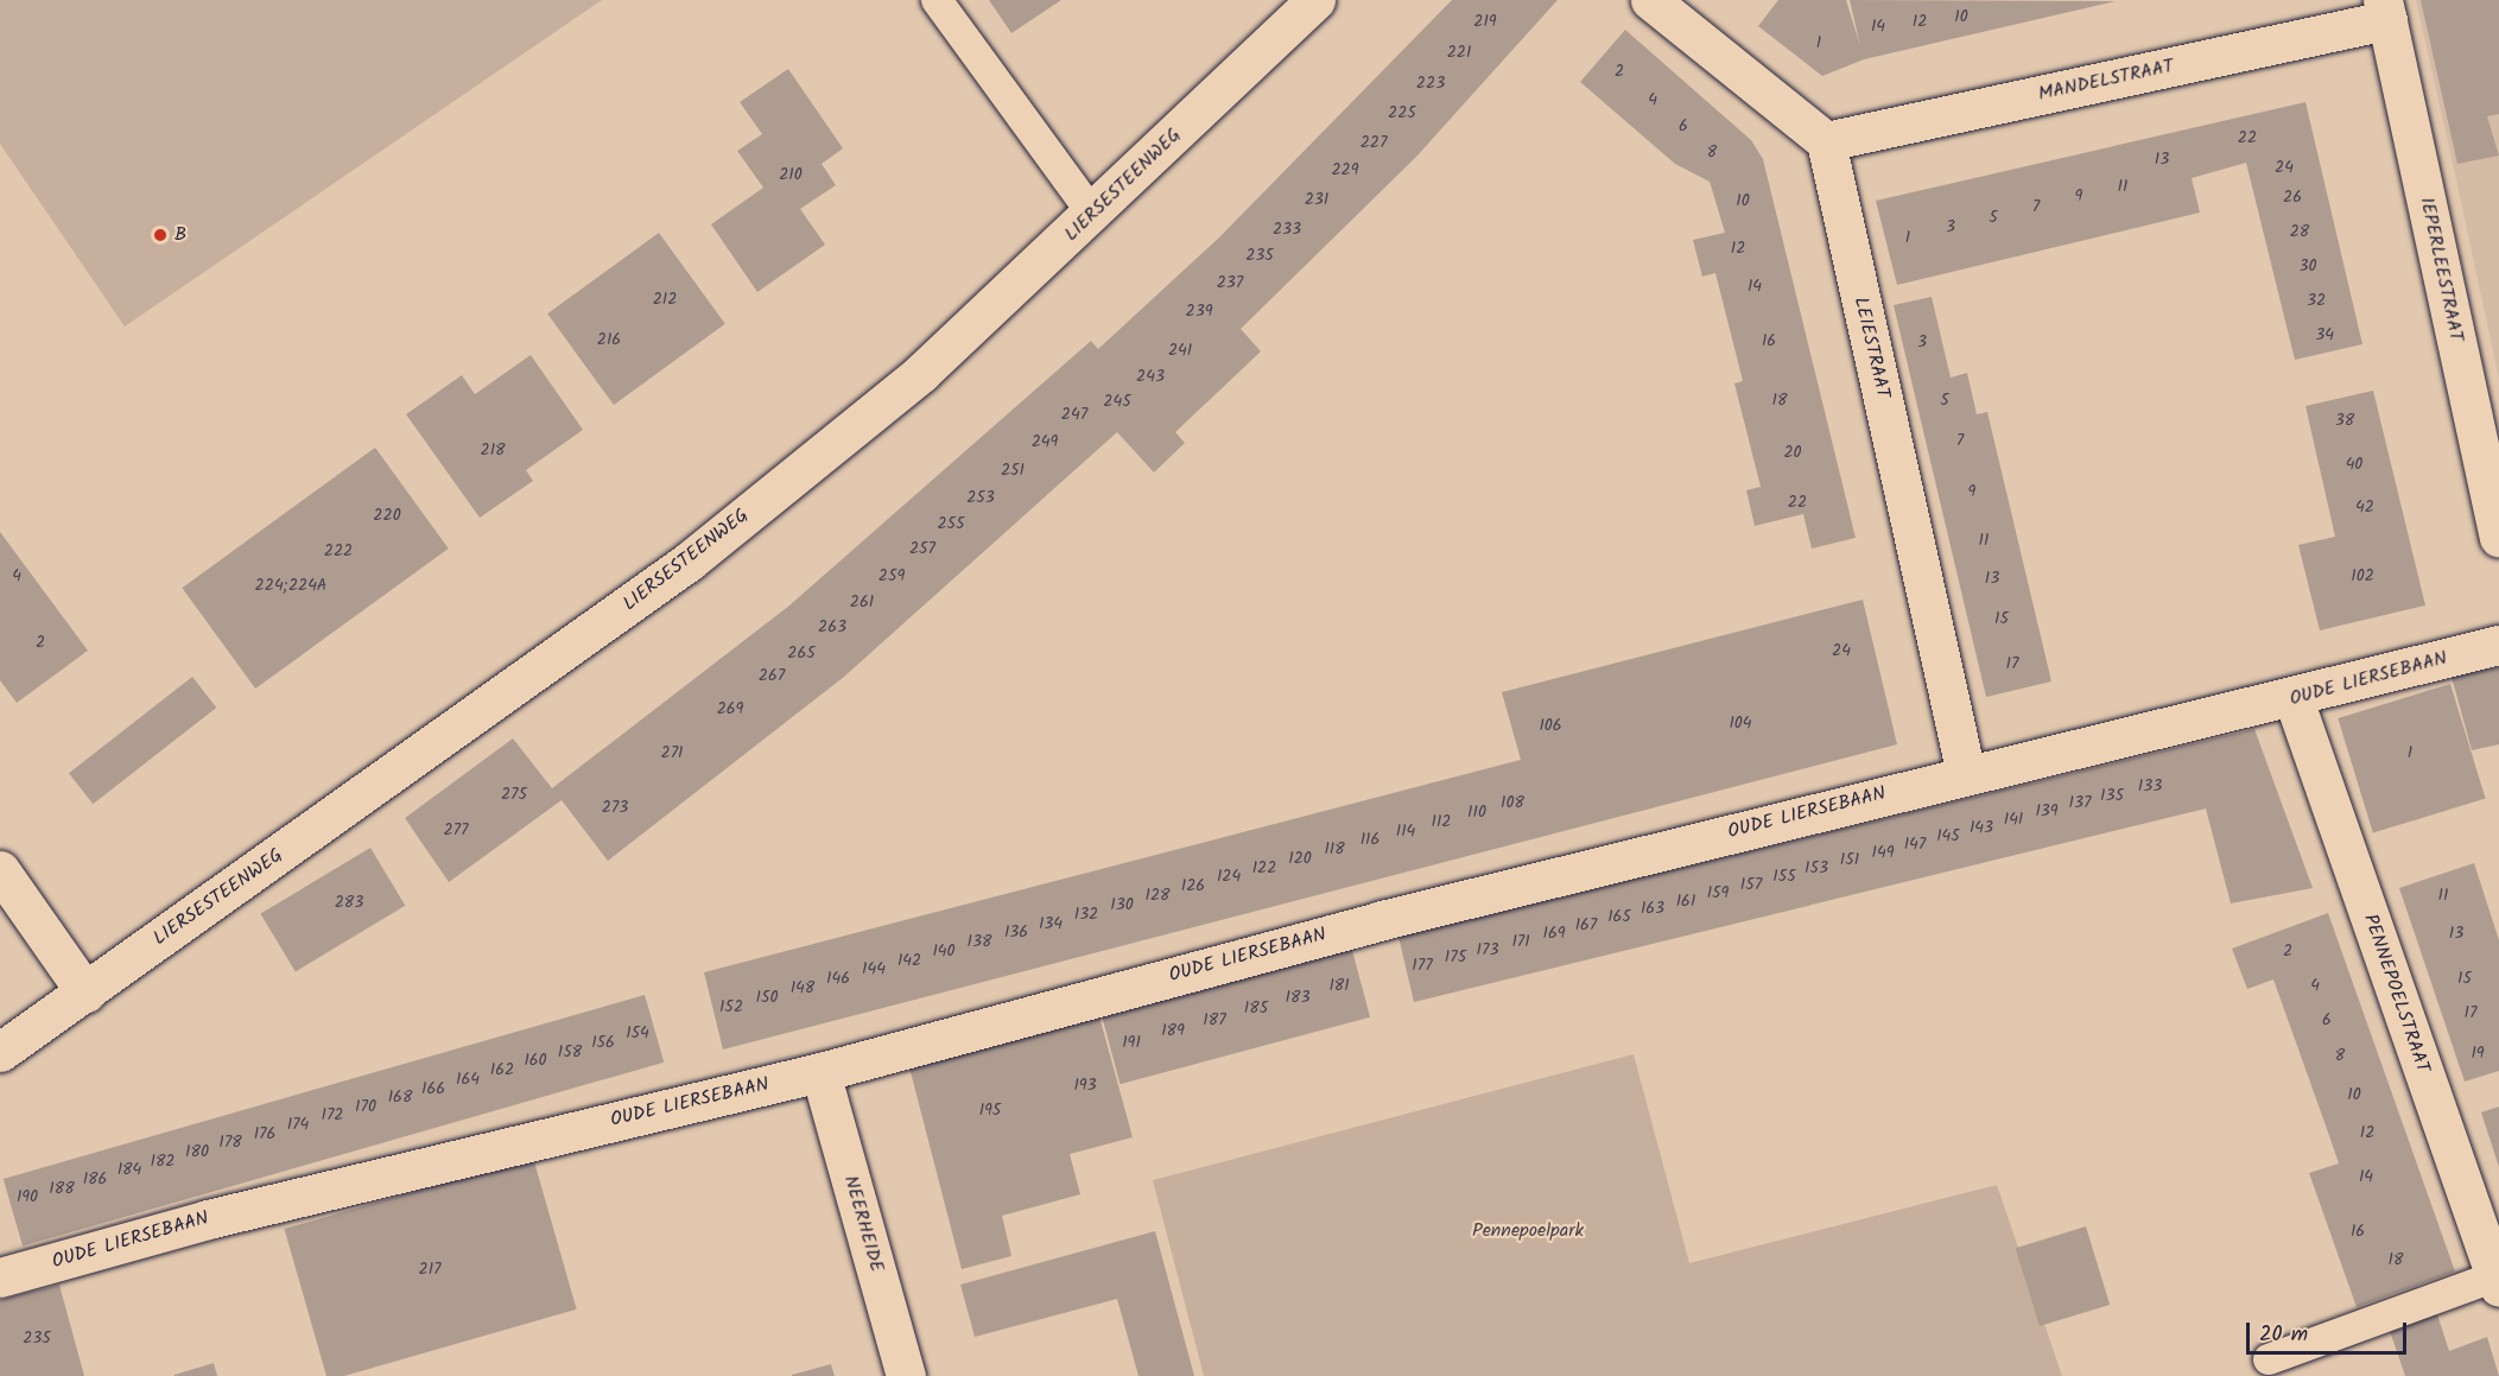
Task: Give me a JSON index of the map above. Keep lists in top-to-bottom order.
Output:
{
  "streets": {
    "street": [
      "MANDELSTRAAT",
      "LIERSESTEENWEG",
      "IEPERLEESTRAAT",
      "LEIESTRAAT",
      "OUDE LIERSEBAAN",
      "PENNEPOELSTRAAT",
      "NEERHEIDE"
    ]
  },
  "crossings": [
    ["MANDELSTRAAT", "IEPERLEESTRAAT"],
    ["MANDELSTRAAT", "LEIESTRAAT"],
    ["LEIESTRAAT", "OUDE LIERSEBAAN"],
    ["OUDE LIERSEBAAN", "PENNEPOELSTRAAT"],
    ["OUDE LIERSEBAAN", "NEERHEIDE"]
  ],
  "parks": ["Pennepoelpark"],
  "places": ["B"],
  "house_numbers": [
    "10",
    "219",
    "12",
    "14",
    "1",
    "221",
    "2",
    "223",
    "4",
    "225",
    "6",
    "22",
    "227",
    "8",
    "13",
    "24",
    "229",
    "210",
    "11",
    "9",
    "26",
    "231",
    "10",
    "7",
    "5",
    "3",
    "233",
    "28",
    "1",
    "12",
    "235",
    "30",
    "237",
    "14",
    "212",
    "32",
    "239",
    "34",
    "216",
    "16",
    "3",
    "241",
    "243",
    "18",
    "5",
    "245",
    "247",
    "38",
    "7",
    "249",
    "218",
    "20",
    "40",
    "251",
    "9",
    "253",
    "22",
    "42",
    "220",
    "255",
    "11",
    "257",
    "222",
    "4",
    "259",
    "102",
    "13",
    "224;224A",
    "261",
    "15",
    "263",
    "2",
    "24",
    "265",
    "17",
    "267",
    "269",
    "104",
    "106",
    "271",
    "1",
    "133",
    "275",
    "135",
    "108",
    "137",
    "273",
    "139",
    "110",
    "141",
    "112",
    "143",
    "277",
    "114",
    "145",
    "116",
    "147",
    "118",
    "149",
    "120",
    "151",
    "122",
    "153",
    "124",
    "155",
    "157",
    "126",
    "159",
    "128",
    "11",
    "161",
    "283",
    "130",
    "163",
    "132",
    "165",
    "134",
    "167",
    "136",
    "169",
    "13",
    "138",
    "171",
    "173",
    "140",
    "2",
    "175",
    "142",
    "177",
    "144",
    "146",
    "15",
    "181",
    "4",
    "148",
    "150",
    "183",
    "152",
    "185",
    "17",
    "187",
    "6",
    "189",
    "154",
    "156",
    "191",
    "158",
    "19",
    "8",
    "160",
    "162",
    "164",
    "193",
    "166",
    "10",
    "168",
    "170",
    "195",
    "172",
    "174",
    "12",
    "176",
    "178",
    "180",
    "182",
    "184",
    "14",
    "186",
    "188",
    "190",
    "16",
    "18",
    "217",
    "235"
  ],
  "scale_bar": "20 m"
}
